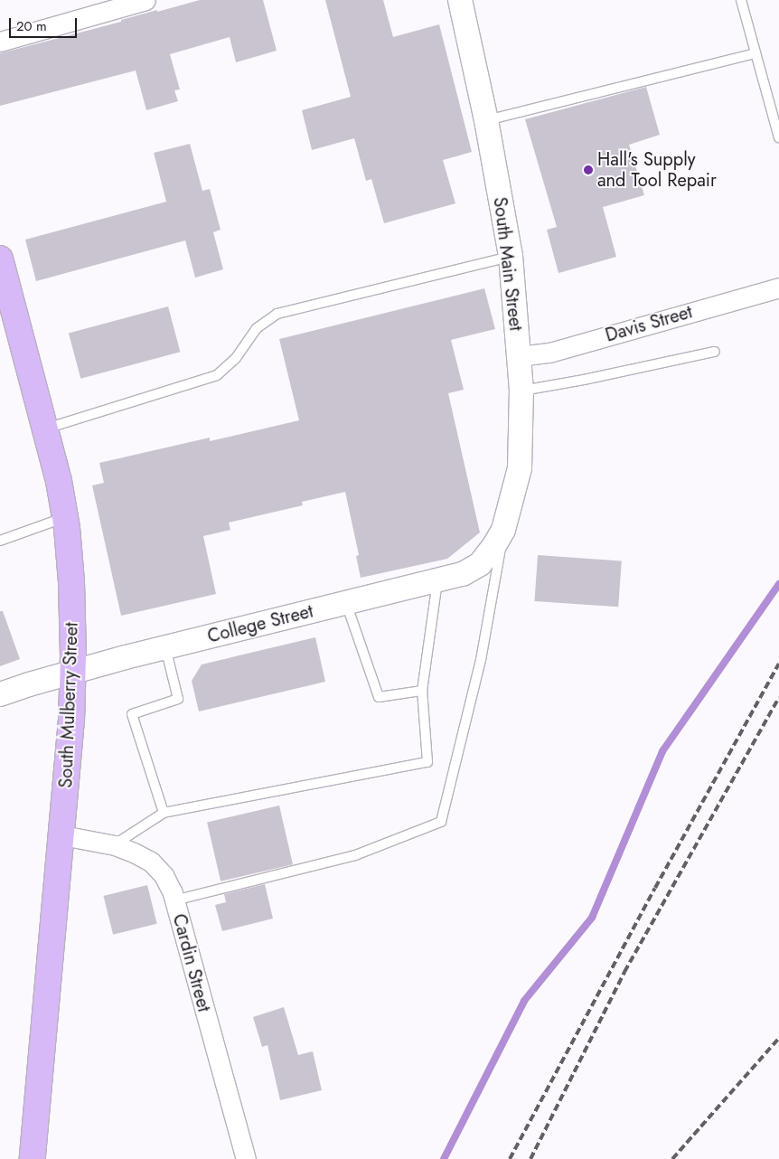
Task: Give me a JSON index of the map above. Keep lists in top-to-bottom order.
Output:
{
  "streets": {
    "main road": ["South Mulberry Street"],
    "street": [
      "South Main Street",
      "Davis Street",
      "College Street",
      "Cardin Street"
    ]
  },
  "crossings": [
    ["South Main Street", "Davis Street"],
    ["South Main Street", "College Street"],
    ["College Street", "South Mulberry Street"],
    ["South Mulberry Street", "Cardin Street"]
  ],
  "places": ["Hall's Supply and Tool Repair"],
  "scale_bar": "20 m"
}
